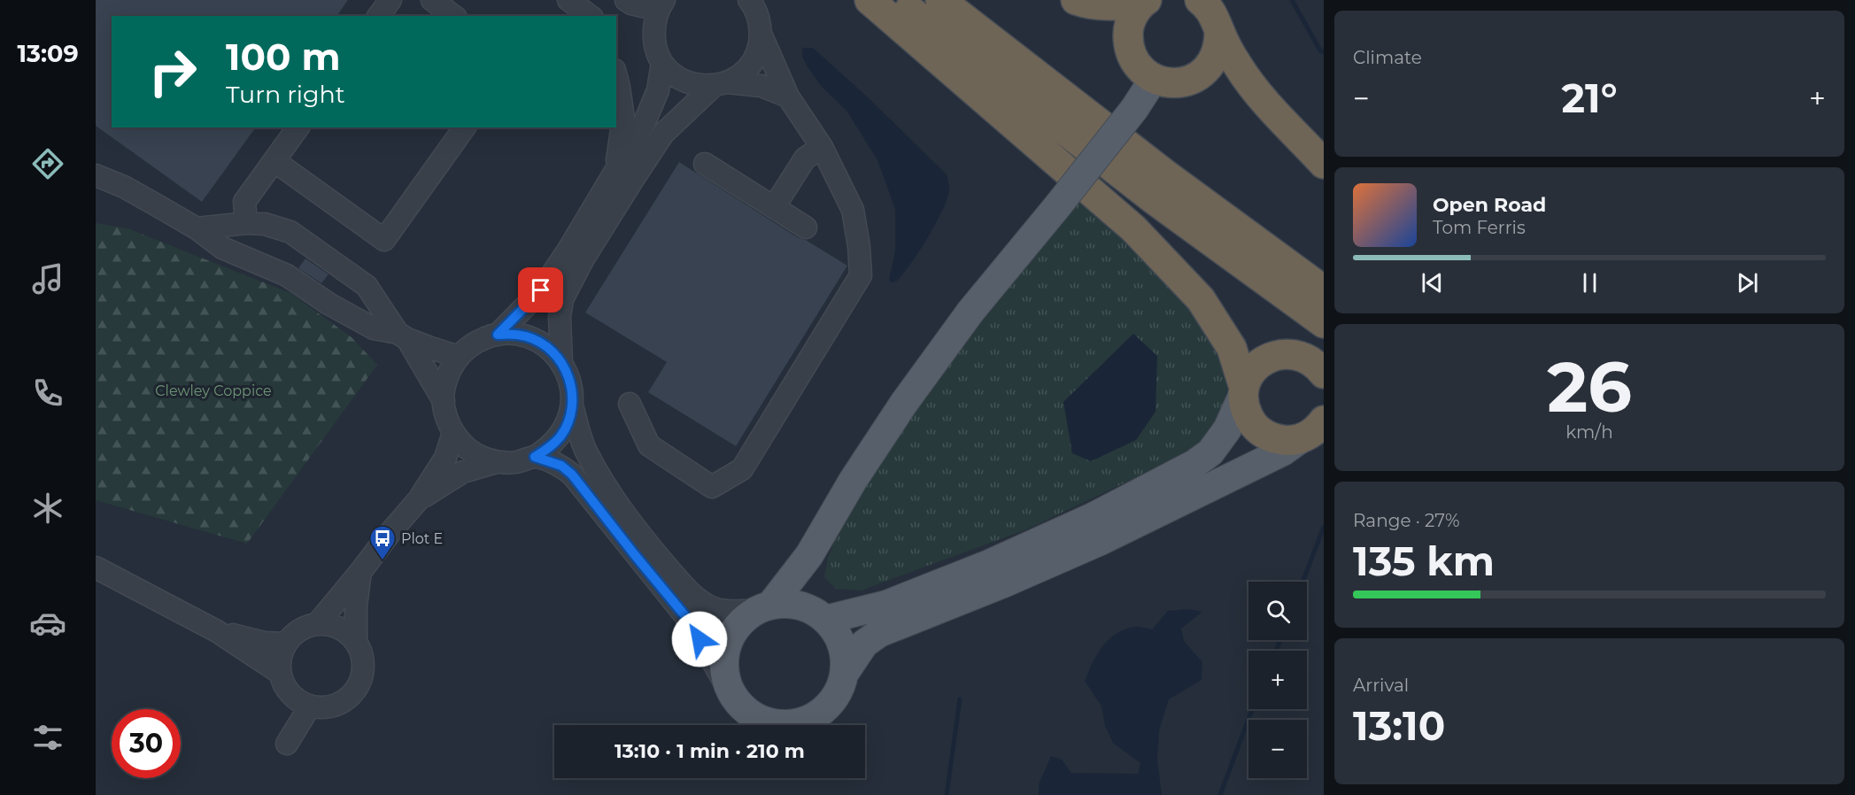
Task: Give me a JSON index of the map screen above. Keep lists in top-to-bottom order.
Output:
{
  "parks": ["Clewley Coppice"],
  "places": {
    "bus stop": ["Plot E"]
  },
  "page": {
    "tabs": "13:09",
    "tile": [
      "Climate",
      ["26", "km/h"],
      ["Range · 27%", "135 km"],
      ["Arrival", "13:10"]
    ],
    "turn": ["100 m", "Turn right"],
    "heat": ["−", "21°", "+"],
    "song": ["Open Road", "Tom Ferris"],
    "map_buttons": ["+", "−"],
    "limit": "30",
    "trip": "13:10 · 1 min · 210 m"
  }
}
